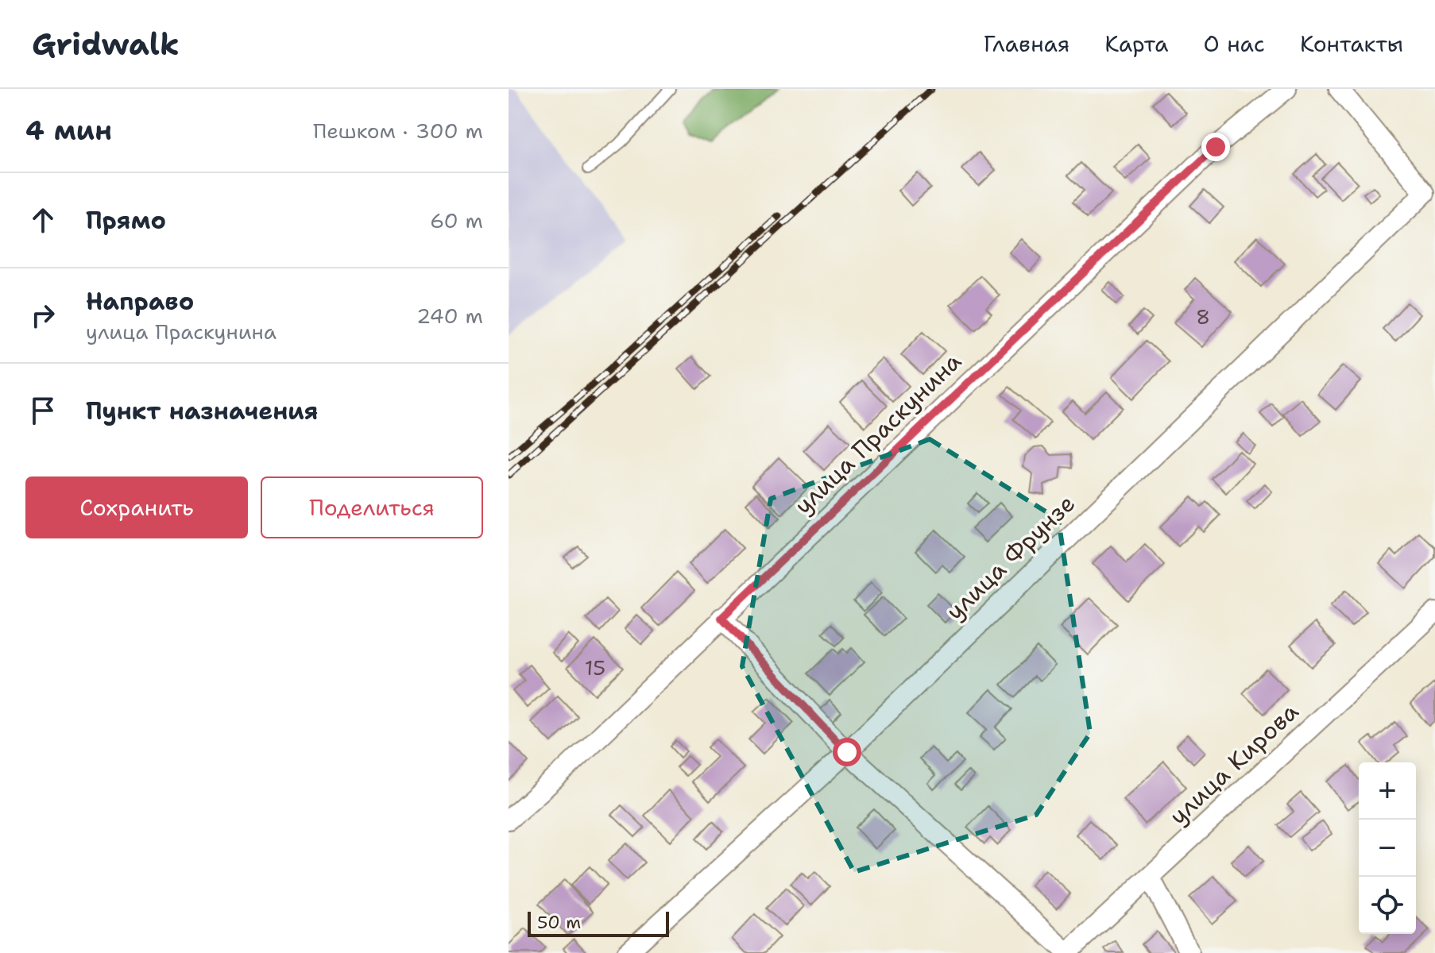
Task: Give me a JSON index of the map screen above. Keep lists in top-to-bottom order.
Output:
{
  "streets": {
    "street": ["улица Праскунина", "улица Фрунзе", "улица Кирова"]
  },
  "house_numbers": ["8", "15"],
  "scale_bar": "50 m",
  "page": {
    "header": "Gridwalk",
    "nav": [
      "Главная",
      "Карта",
      "О нас",
      "Контакты"
    ],
    "heading": ["4 мин", "Пешком · 300 m"],
    "list": [
      ["Прямо", "60 m"],
      ["Направо", "улица Праскунина", "240 m"],
      "Пункт назначения"
    ],
    "buttons": ["Сохранить", "Поделиться"],
    "map_buttons": ["+", "−"],
    "scale": "50 m"
  }
}
